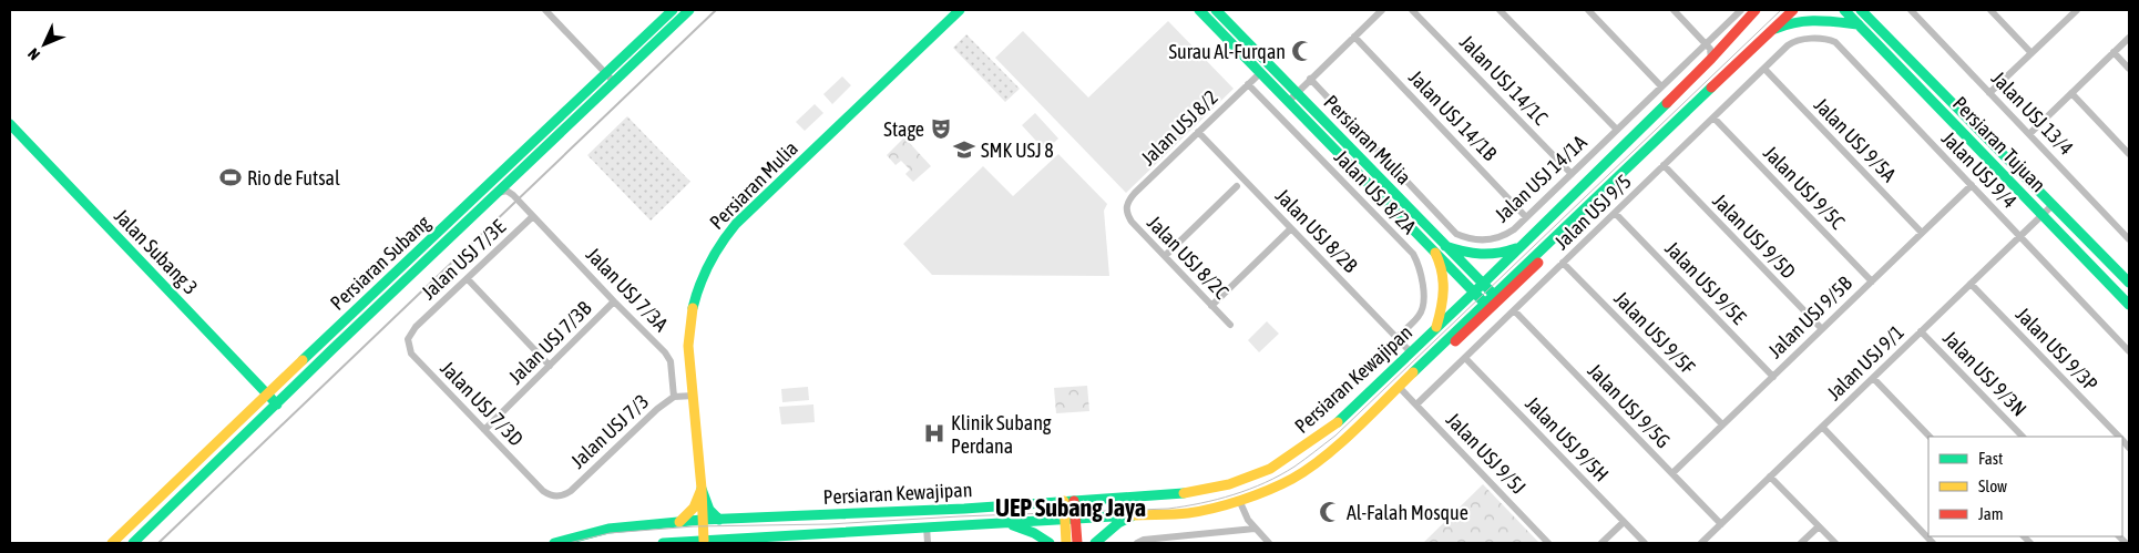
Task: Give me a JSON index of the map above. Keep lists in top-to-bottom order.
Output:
{
  "streets": {
    "main road": [
      "Persiaran Mulia",
      "Persiaran Tujuan",
      "Jalan Subang 3",
      "Persiaran Subang",
      "Persiaran Kewajipan"
    ],
    "street": [
      "Jalan USJ 14/1C",
      "Jalan USJ 13/4",
      "Jalan USJ 14/1B",
      "Jalan USJ 8/2",
      "Jalan USJ 9/5A",
      "Jalan USJ 9/4",
      "Jalan USJ 14/1A",
      "Jalan USJ 9/5C",
      "Jalan USJ 8/2A",
      "Jalan USJ 9/5",
      "Jalan USJ 8/2B",
      "Jalan USJ 9/5D",
      "Jalan USJ 8/2C",
      "Jalan USJ 7/3E",
      "Jalan USJ 9/5E",
      "Jalan USJ 7/3A",
      "Jalan USJ 9/5B",
      "Jalan USJ 9/5F",
      "Jalan USJ 7/3B",
      "Jalan USJ 9/3P",
      "Jalan USJ 9/1",
      "Jalan USJ 9/3N",
      "Jalan USJ 7/3D",
      "Jalan USJ 9/5G",
      "Jalan USJ 7/3",
      "Jalan USJ 9/5H",
      "Jalan USJ 9/5J"
    ]
  },
  "crossings": [
    ["Jalan USJ 14/1C", "Jalan USJ 14/1A"],
    ["Jalan USJ 14/1B", "Jalan USJ 14/1A"],
    ["Jalan USJ 8/2", "Persiaran Mulia"],
    ["Jalan USJ 8/2", "Jalan USJ 8/2A"],
    ["Jalan USJ 8/2", "Jalan USJ 8/2B"],
    ["Jalan USJ 8/2", "Jalan USJ 8/2C"],
    ["Persiaran Mulia", "Persiaran Kewajipan"],
    ["Persiaran Mulia", "Jalan USJ 7/3"],
    ["Jalan USJ 9/5A", "Jalan USJ 9/5"],
    ["Jalan USJ 9/5A", "Jalan USJ 9/5B"],
    ["Persiaran Tujuan", "Jalan USJ 9/1"],
    ["Jalan USJ 9/4", "Jalan USJ 9/5"],
    ["Jalan USJ 9/4", "Jalan USJ 9/5B"],
    ["Jalan USJ 9/4", "Jalan USJ 9/1"],
    ["Jalan USJ 9/5C", "Jalan USJ 9/5"],
    ["Jalan USJ 9/5C", "Jalan USJ 9/5B"],
    ["Jalan USJ 8/2A", "Jalan USJ 8/2B"],
    ["Jalan USJ 9/5", "Jalan USJ 9/5D"],
    ["Jalan USJ 9/5", "Jalan USJ 9/5E"],
    ["Jalan USJ 9/5", "Jalan USJ 9/5F"],
    ["Jalan USJ 9/5", "Jalan USJ 9/5G"],
    ["Jalan USJ 9/5", "Jalan USJ 9/5H"],
    ["Jalan USJ 9/5", "Jalan USJ 9/5J"],
    ["Jalan USJ 8/2B", "Persiaran Kewajipan"],
    ["Jalan USJ 9/5D", "Jalan USJ 9/5B"],
    ["Jalan Subang 3", "Persiaran Subang"],
    ["Jalan USJ 7/3E", "Jalan USJ 7/3A"],
    ["Jalan USJ 7/3E", "Jalan USJ 7/3D"],
    ["Jalan USJ 9/5E", "Jalan USJ 9/5B"],
    ["Jalan USJ 7/3A", "Jalan USJ 7/3B"],
    ["Jalan USJ 7/3A", "Jalan USJ 7/3"],
    ["Jalan USJ 9/5B", "Jalan USJ 9/5F"],
    ["Jalan USJ 9/5B", "Jalan USJ 9/5G"],
    ["Jalan USJ 7/3B", "Jalan USJ 7/3D"],
    ["Jalan USJ 9/3P", "Jalan USJ 9/1"],
    ["Jalan USJ 9/1", "Jalan USJ 9/3N"],
    ["Jalan USJ 9/1", "Jalan USJ 9/5G"],
    ["Persiaran Kewajipan", "Jalan USJ 9/5J"],
    ["Jalan USJ 7/3D", "Jalan USJ 7/3"]
  ],
  "districts": ["UEP Subang Jaya"],
  "places": {
    "mosque": ["Surau Al-Furqan", "Al-Falah Mosque"],
    "theatre": ["Stage"],
    "school or university": ["SMK USJ 8"],
    "sports": ["Rio de Futsal"],
    "hospital": ["Klinik Subang Perdana"]
  },
  "legend": ["Fast", "Slow", "Jam"],
  "north": "bottom left"
}
